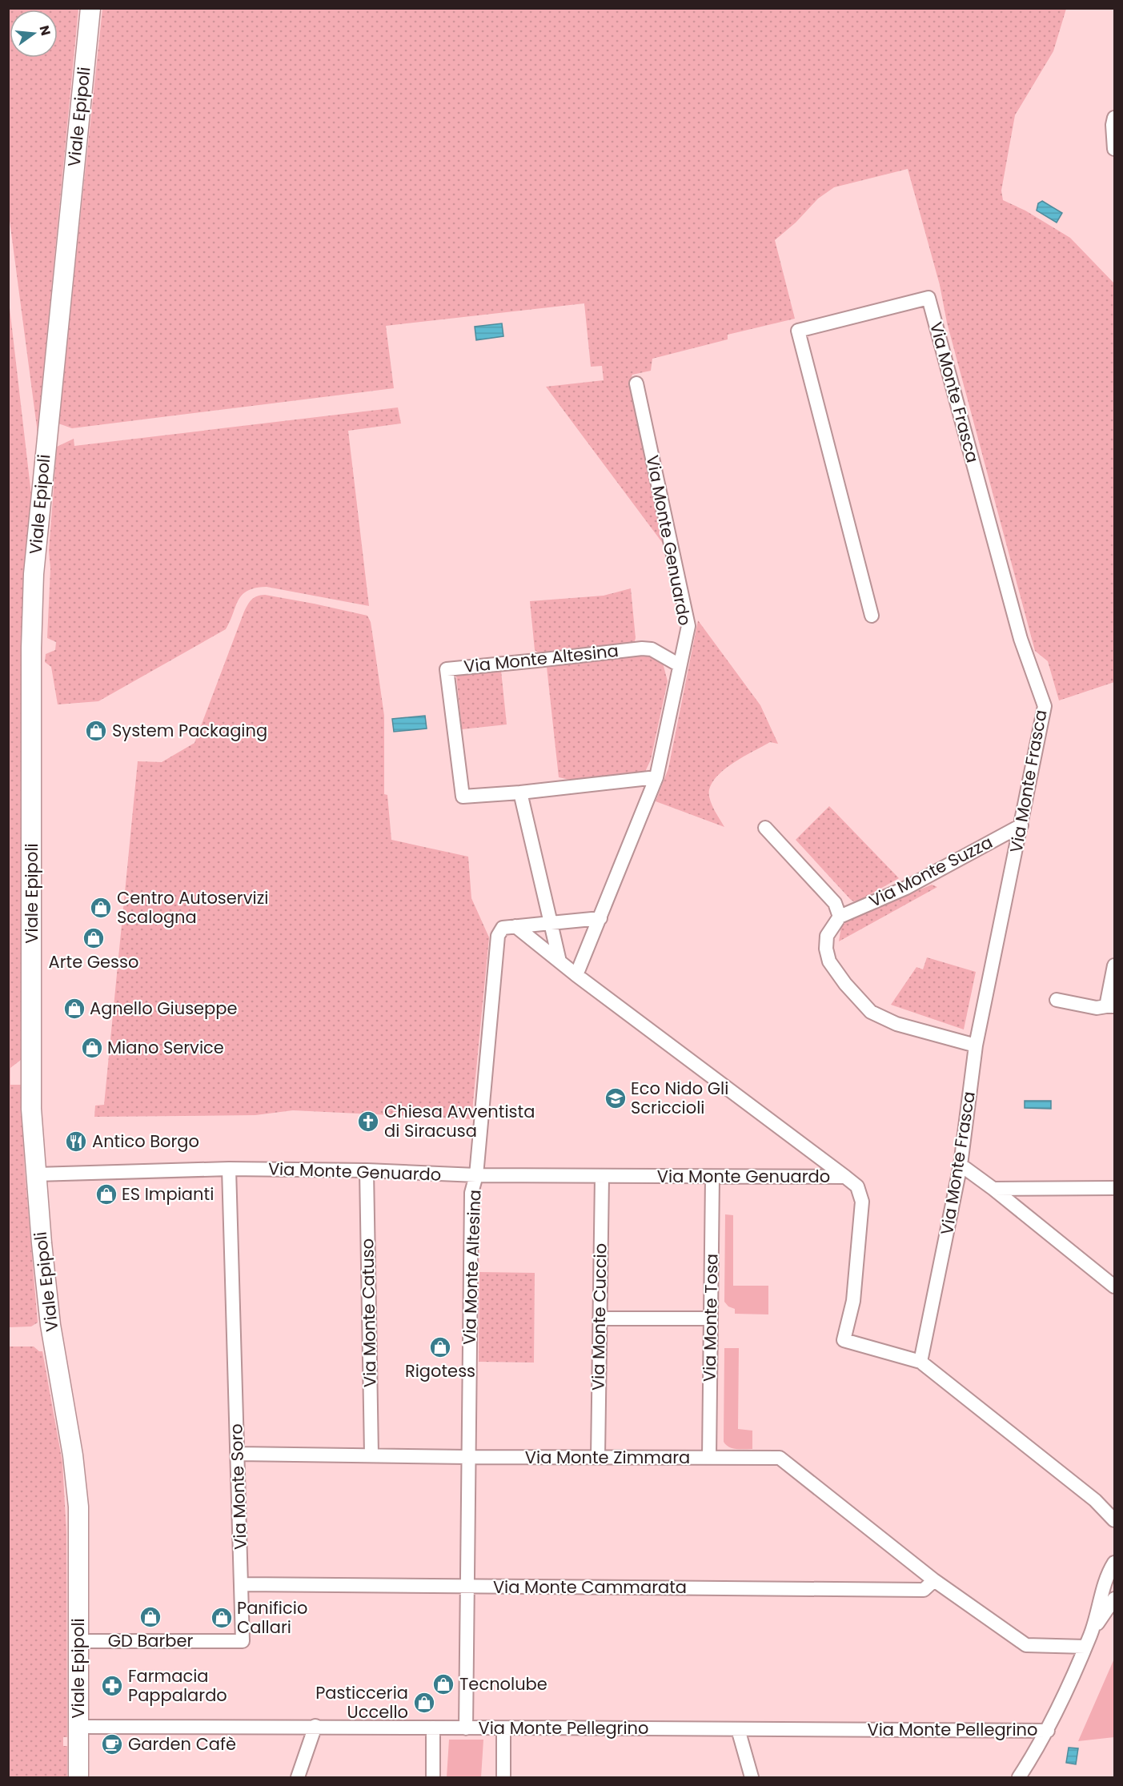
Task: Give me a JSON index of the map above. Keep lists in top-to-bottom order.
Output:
{
  "streets": {
    "main road": ["Viale Epipoli"],
    "street": [
      "Via Monte Frasca",
      "Via Monte Genuardo",
      "Via Monte Altesina",
      "Via Monte Suzza",
      "Via Monte Catuso",
      "Via Monte Cuccio",
      "Via Monte Tosa",
      "Via Monte Zimmara",
      "Via Monte Soro",
      "Via Monte Cammarata",
      "Via Monte Pellegrino"
    ]
  },
  "crossings": [
    ["Viale Epipoli", "Via Monte Genuardo"],
    ["Viale Epipoli", "Via Monte Soro"],
    ["Viale Epipoli", "Via Monte Pellegrino"],
    ["Via Monte Frasca", "Via Monte Suzza"],
    ["Via Monte Genuardo", "Via Monte Altesina"],
    ["Via Monte Genuardo", "Via Monte Catuso"],
    ["Via Monte Genuardo", "Via Monte Cuccio"],
    ["Via Monte Genuardo", "Via Monte Tosa"],
    ["Via Monte Genuardo", "Via Monte Soro"],
    ["Via Monte Altesina", "Via Monte Zimmara"],
    ["Via Monte Altesina", "Via Monte Cammarata"],
    ["Via Monte Altesina", "Via Monte Pellegrino"],
    ["Via Monte Catuso", "Via Monte Zimmara"],
    ["Via Monte Cuccio", "Via Monte Zimmara"],
    ["Via Monte Tosa", "Via Monte Zimmara"],
    ["Via Monte Zimmara", "Via Monte Soro"],
    ["Via Monte Zimmara", "Via Monte Cammarata"],
    ["Via Monte Soro", "Via Monte Cammarata"]
  ],
  "places": {
    "shop": [
      "System Packaging",
      "Centro Autoservizi Scalogna",
      "Arte Gesso",
      "Agnello Giuseppe",
      "Miano Service",
      "ES Impianti",
      "Rigotess",
      "GD Barber",
      "Panificio Callari",
      "Tecnolube",
      "Pasticceria Uccello"
    ],
    "school or university": ["Eco Nido Gli Scriccioli"],
    "church": ["Chiesa Avventista di Siracusa"],
    "restaurant": ["Antico Borgo"],
    "pharmacy": ["Farmacia Pappalardo"],
    "cafe": ["Garden Cafè"]
  },
  "north": "right"
}
